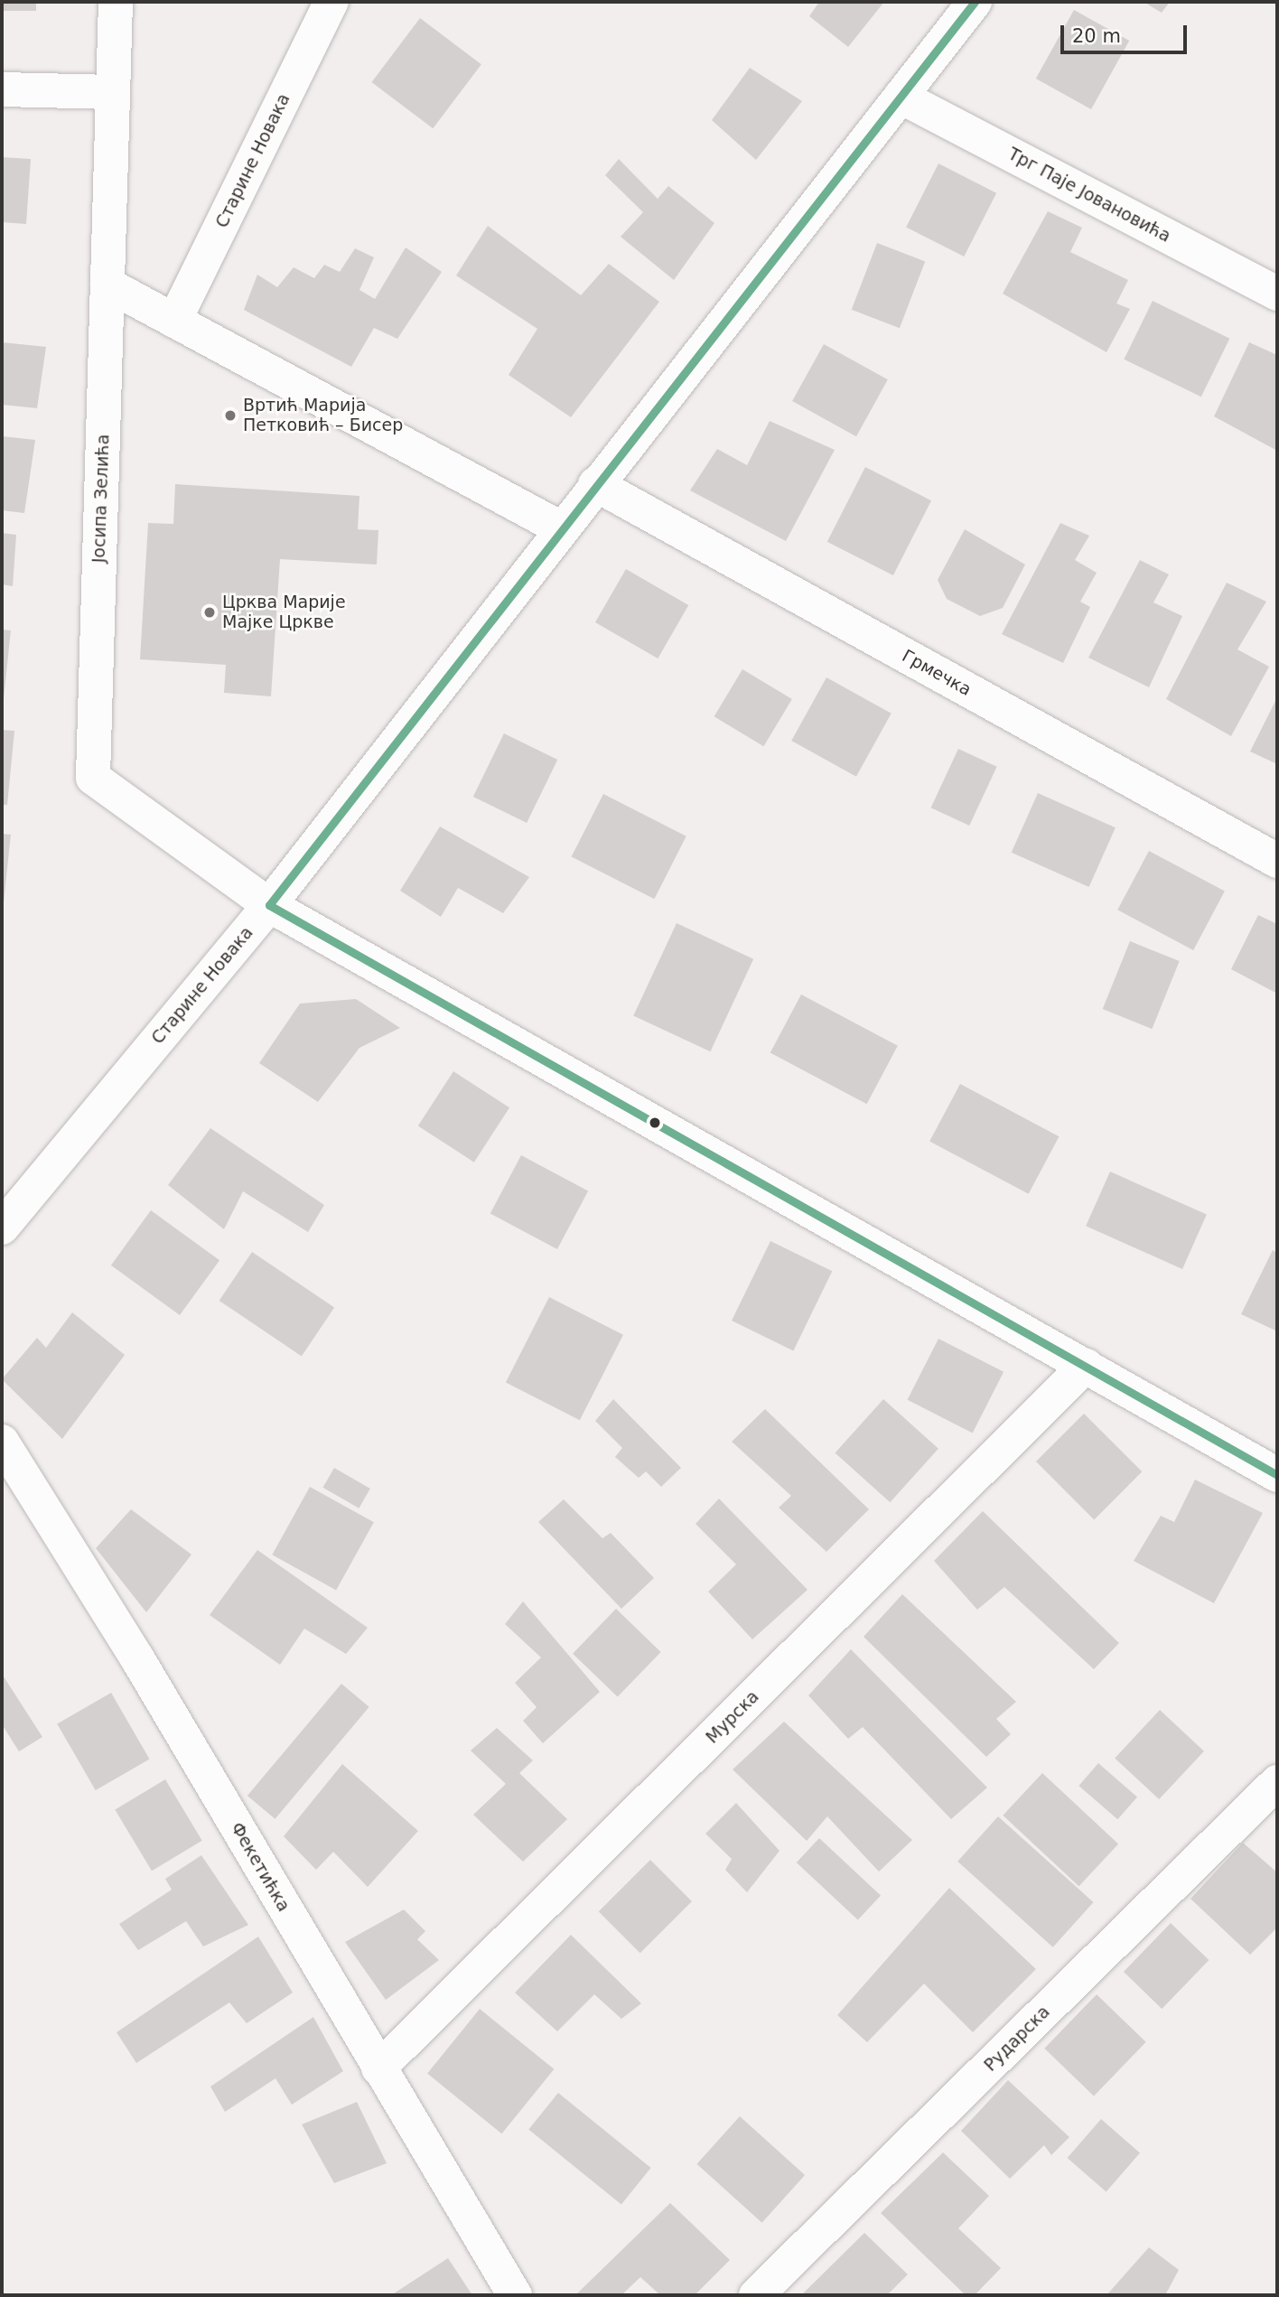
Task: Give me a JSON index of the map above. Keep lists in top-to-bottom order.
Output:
{
  "streets": {
    "street": [
      "Старине Новака",
      "Трг Паје Јовановића",
      "Јосипа Зелића",
      "Грмечка",
      "Мурска",
      "Фекетићка",
      "Рударска"
    ]
  },
  "crossings": [
    ["Старине Новака", "Трг Паје Јовановића"],
    ["Старине Новака", "Јосипа Зелића"],
    ["Старине Новака", "Грмечка"],
    ["Мурска", "Фекетићка"]
  ],
  "places": ["Вртић Марија Петковић – Бисер", "Црква Марије Мајке Цркве"],
  "scale_bar": "20 m"
}
